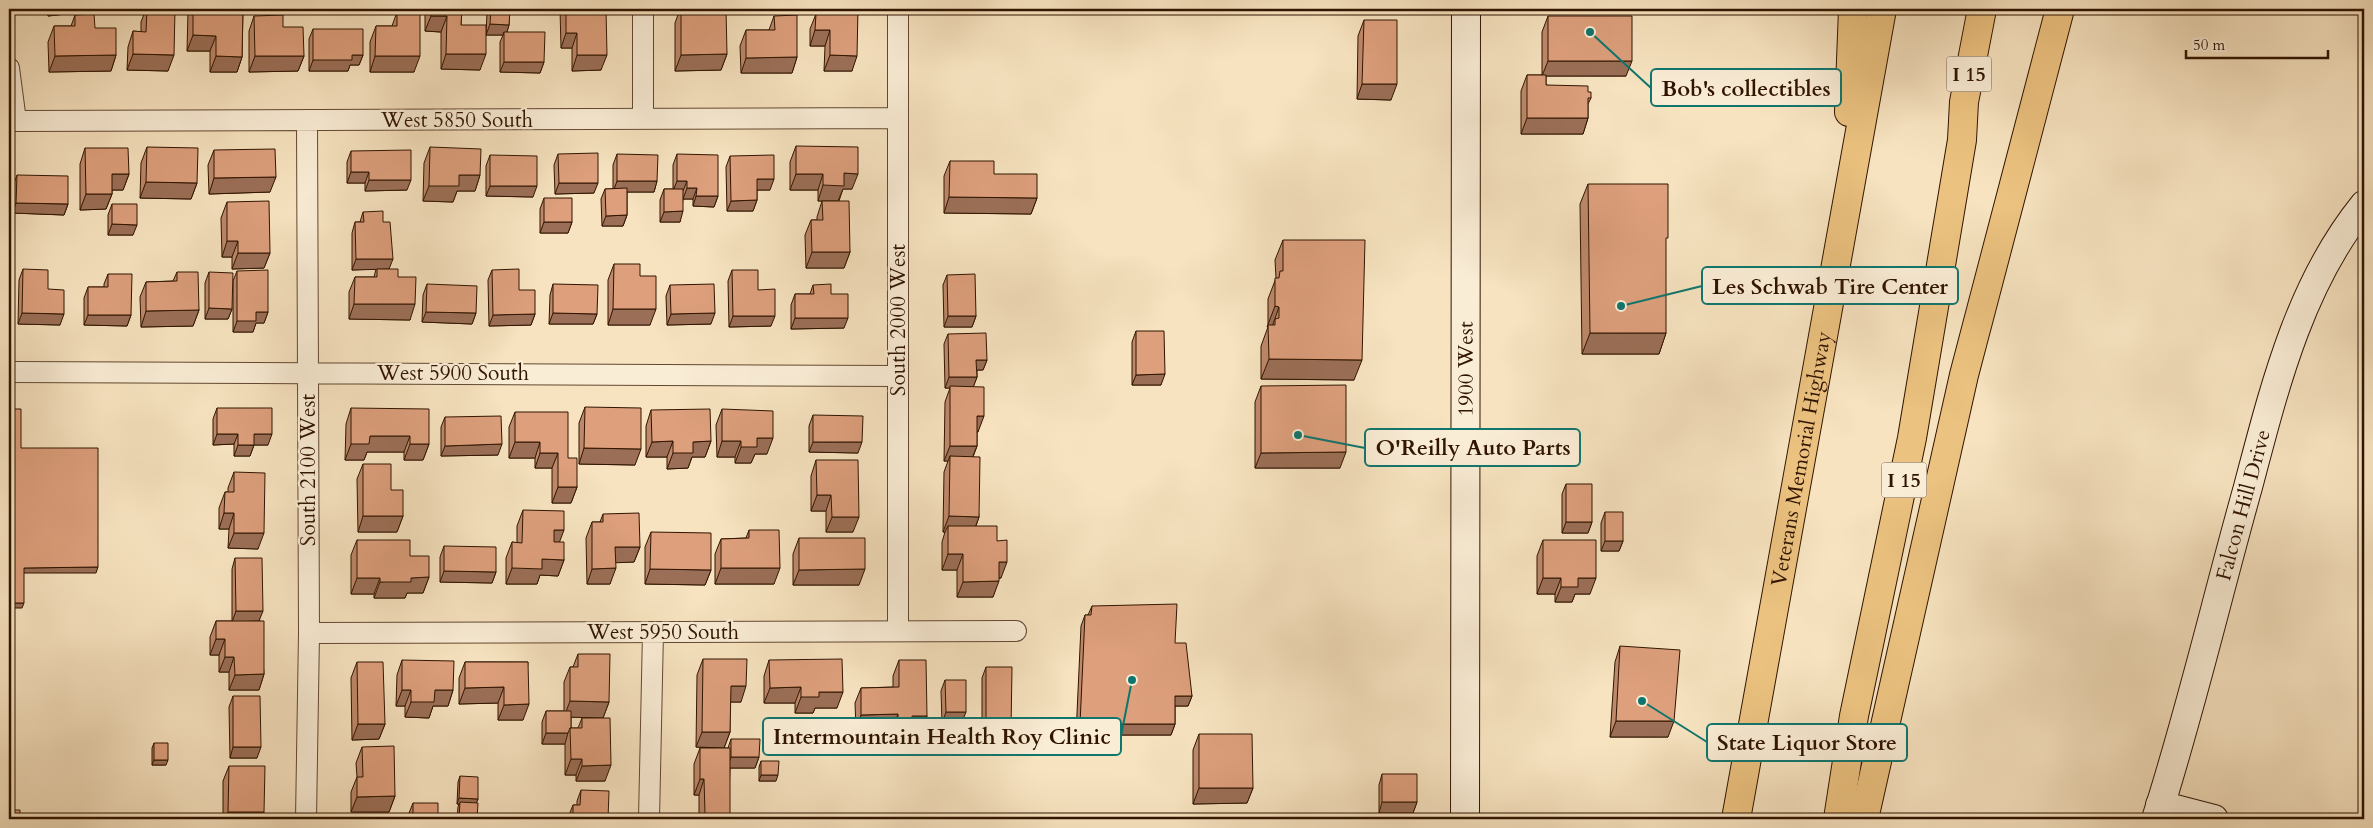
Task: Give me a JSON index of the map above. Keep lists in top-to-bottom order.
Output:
{
  "streets": {
    "highway": ["I 15", "Veterans Memorial Highway"],
    "main road": ["1900 West", "Falcon Hill Drive"],
    "street": [
      "West 5850 South",
      "South 2000 West",
      "West 5900 South",
      "South 2100 West",
      "West 5950 South"
    ]
  },
  "crossings": [
    ["West 5850 South", "South 2000 West"],
    ["West 5850 South", "South 2100 West"],
    ["South 2000 West", "West 5900 South"],
    ["South 2000 West", "West 5950 South"],
    ["West 5900 South", "South 2100 West"],
    ["South 2100 West", "West 5950 South"]
  ],
  "places": [
    "Bob's collectibles",
    "Les Schwab Tire Center",
    "O'Reilly Auto Parts",
    "Intermountain Health Roy Clinic",
    "State Liquor Store"
  ],
  "scale_bar": "50 m"
}
